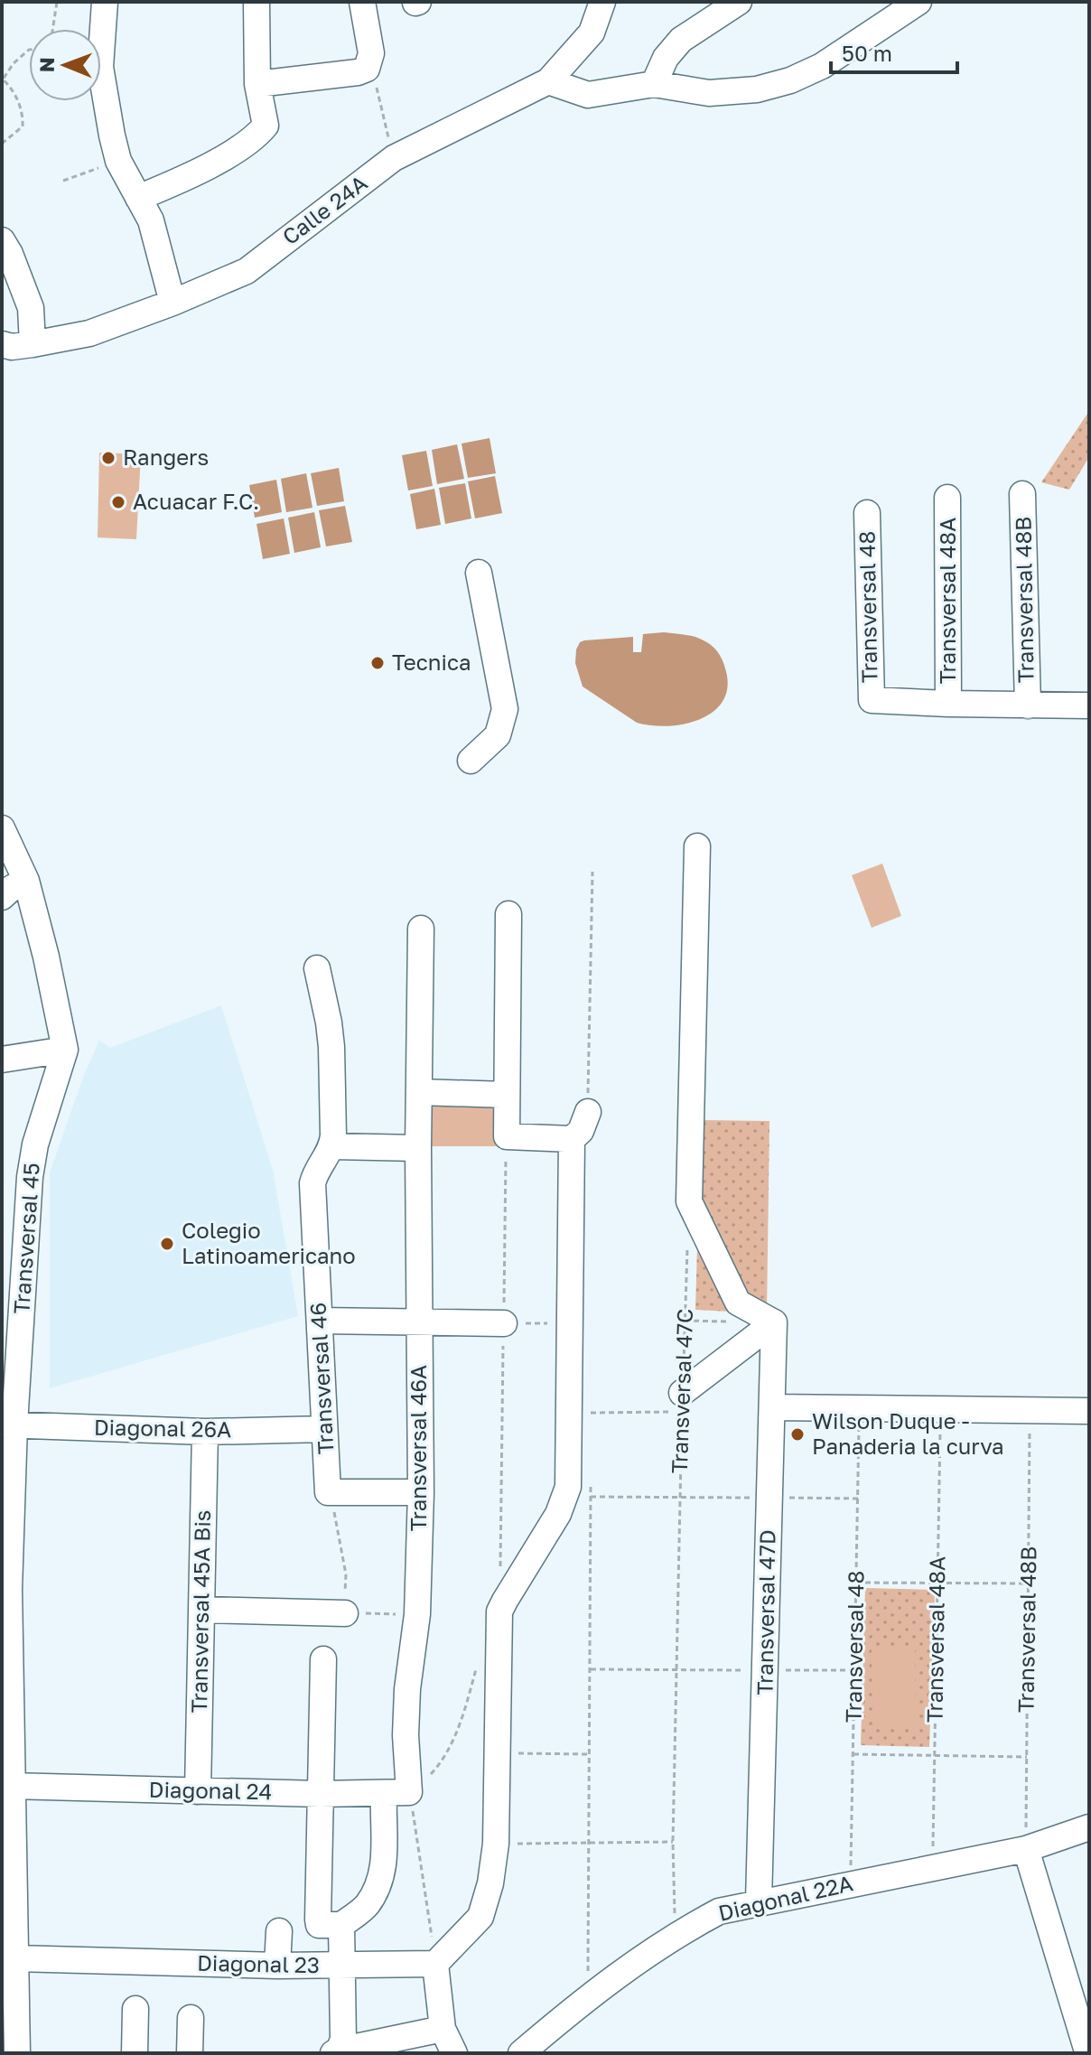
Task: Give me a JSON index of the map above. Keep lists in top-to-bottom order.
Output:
{
  "streets": {
    "street": [
      "Calle 24A",
      "Transversal 48B",
      "Transversal 48A",
      "Transversal 48",
      "Transversal 45",
      "Transversal 46",
      "Diagonal 26A",
      "Transversal 46A",
      "Transversal 45A Bis",
      "Transversal 47D",
      "Diagonal 24",
      "Diagonal 22A",
      "Diagonal 23"
    ],
    "path": ["Transversal 47C"]
  },
  "crossings": [
    ["Transversal 48B", "Diagonal 22A"],
    ["Transversal 48A", "Transversal 48"],
    ["Transversal 48A", "Diagonal 22A"],
    ["Transversal 48", "Diagonal 22A"],
    ["Transversal 45", "Diagonal 26A"],
    ["Transversal 45", "Diagonal 24"],
    ["Transversal 45", "Diagonal 23"],
    ["Transversal 46", "Diagonal 26A"],
    ["Transversal 47C", "Diagonal 22A"],
    ["Diagonal 26A", "Transversal 45A Bis"],
    ["Transversal 46A", "Diagonal 24"],
    ["Transversal 45A Bis", "Diagonal 24"],
    ["Transversal 47D", "Diagonal 22A"]
  ],
  "places": [
    "Rangers",
    "Acuacar F.C.",
    "Tecnica",
    "Colegio Latinoamericano",
    "Wilson Duque - Panaderia la curva"
  ],
  "scale_bar": "50 m",
  "north": "left"
}
